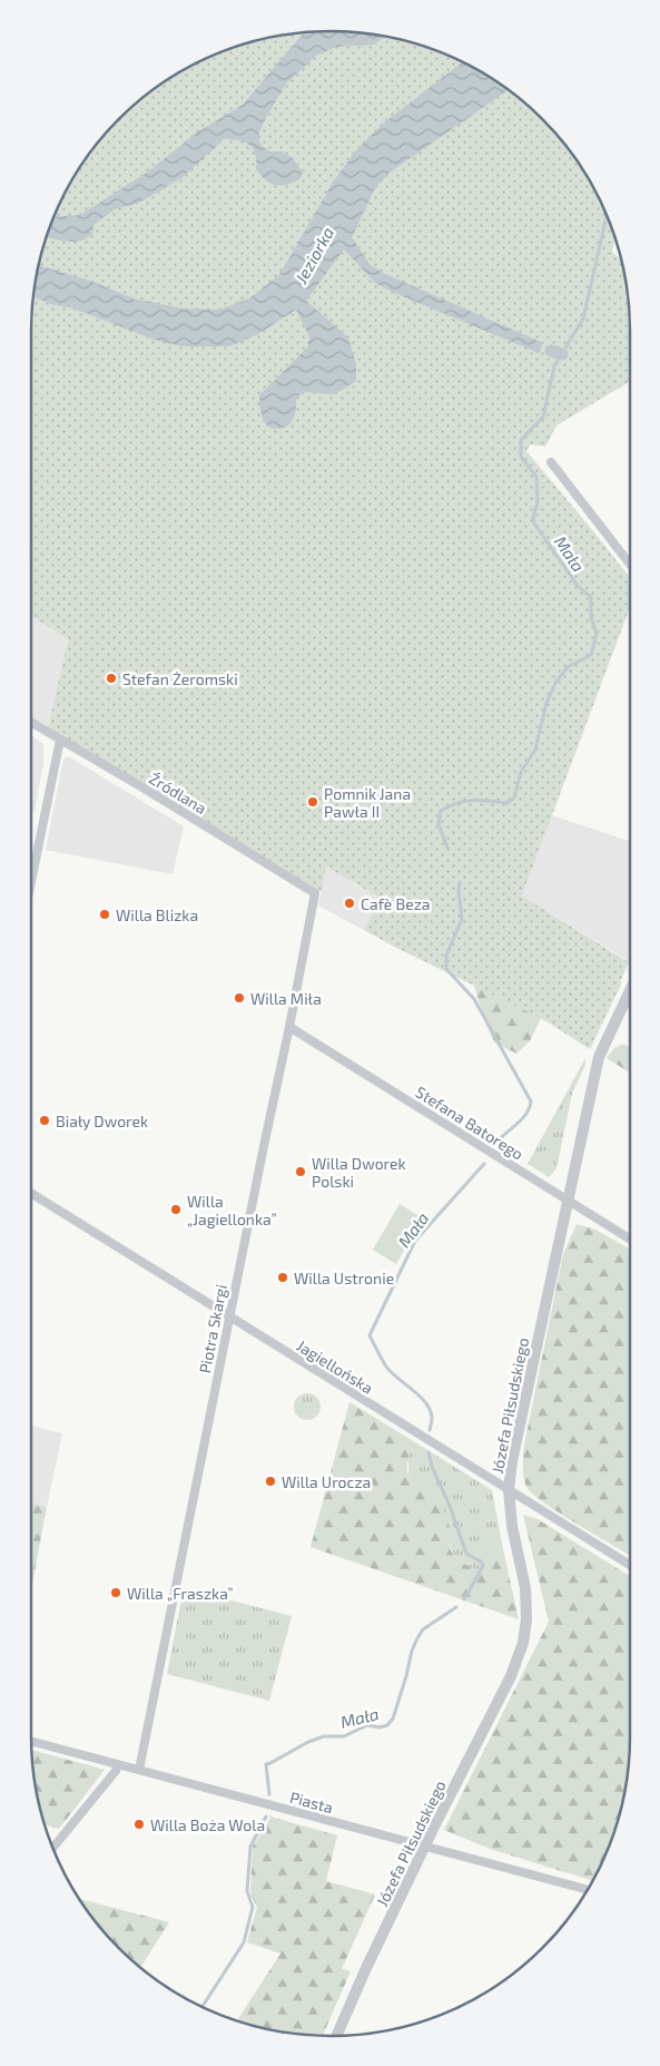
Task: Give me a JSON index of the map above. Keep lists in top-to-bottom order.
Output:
{
  "streets": {
    "street": [
      "Źródlana",
      "Stefana Batorego",
      "Piotra Skargi",
      "Jagiellońska",
      "Józefa Piłsudskiego",
      "Piasta"
    ]
  },
  "crossings": [
    ["Źródlana", "Piotra Skargi"],
    ["Stefana Batorego", "Piotra Skargi"],
    ["Stefana Batorego", "Józefa Piłsudskiego"],
    ["Piotra Skargi", "Jagiellońska"],
    ["Piotra Skargi", "Piasta"],
    ["Jagiellońska", "Józefa Piłsudskiego"],
    ["Józefa Piłsudskiego", "Piasta"]
  ],
  "water": ["Jeziorka", "Mała"],
  "places": [
    "Stefan Żeromski",
    "Pomnik Jana Pawła II",
    "Cafè Beza",
    "Willa Blizka",
    "Willa Miła",
    "Biały Dworek",
    "Willa Dworek Polski",
    "Willa „Jagiellonka”",
    "Willa Ustronie",
    "Willa Urocza",
    "Willa „Fraszka”",
    "Willa Boża Wola"
  ]
}
